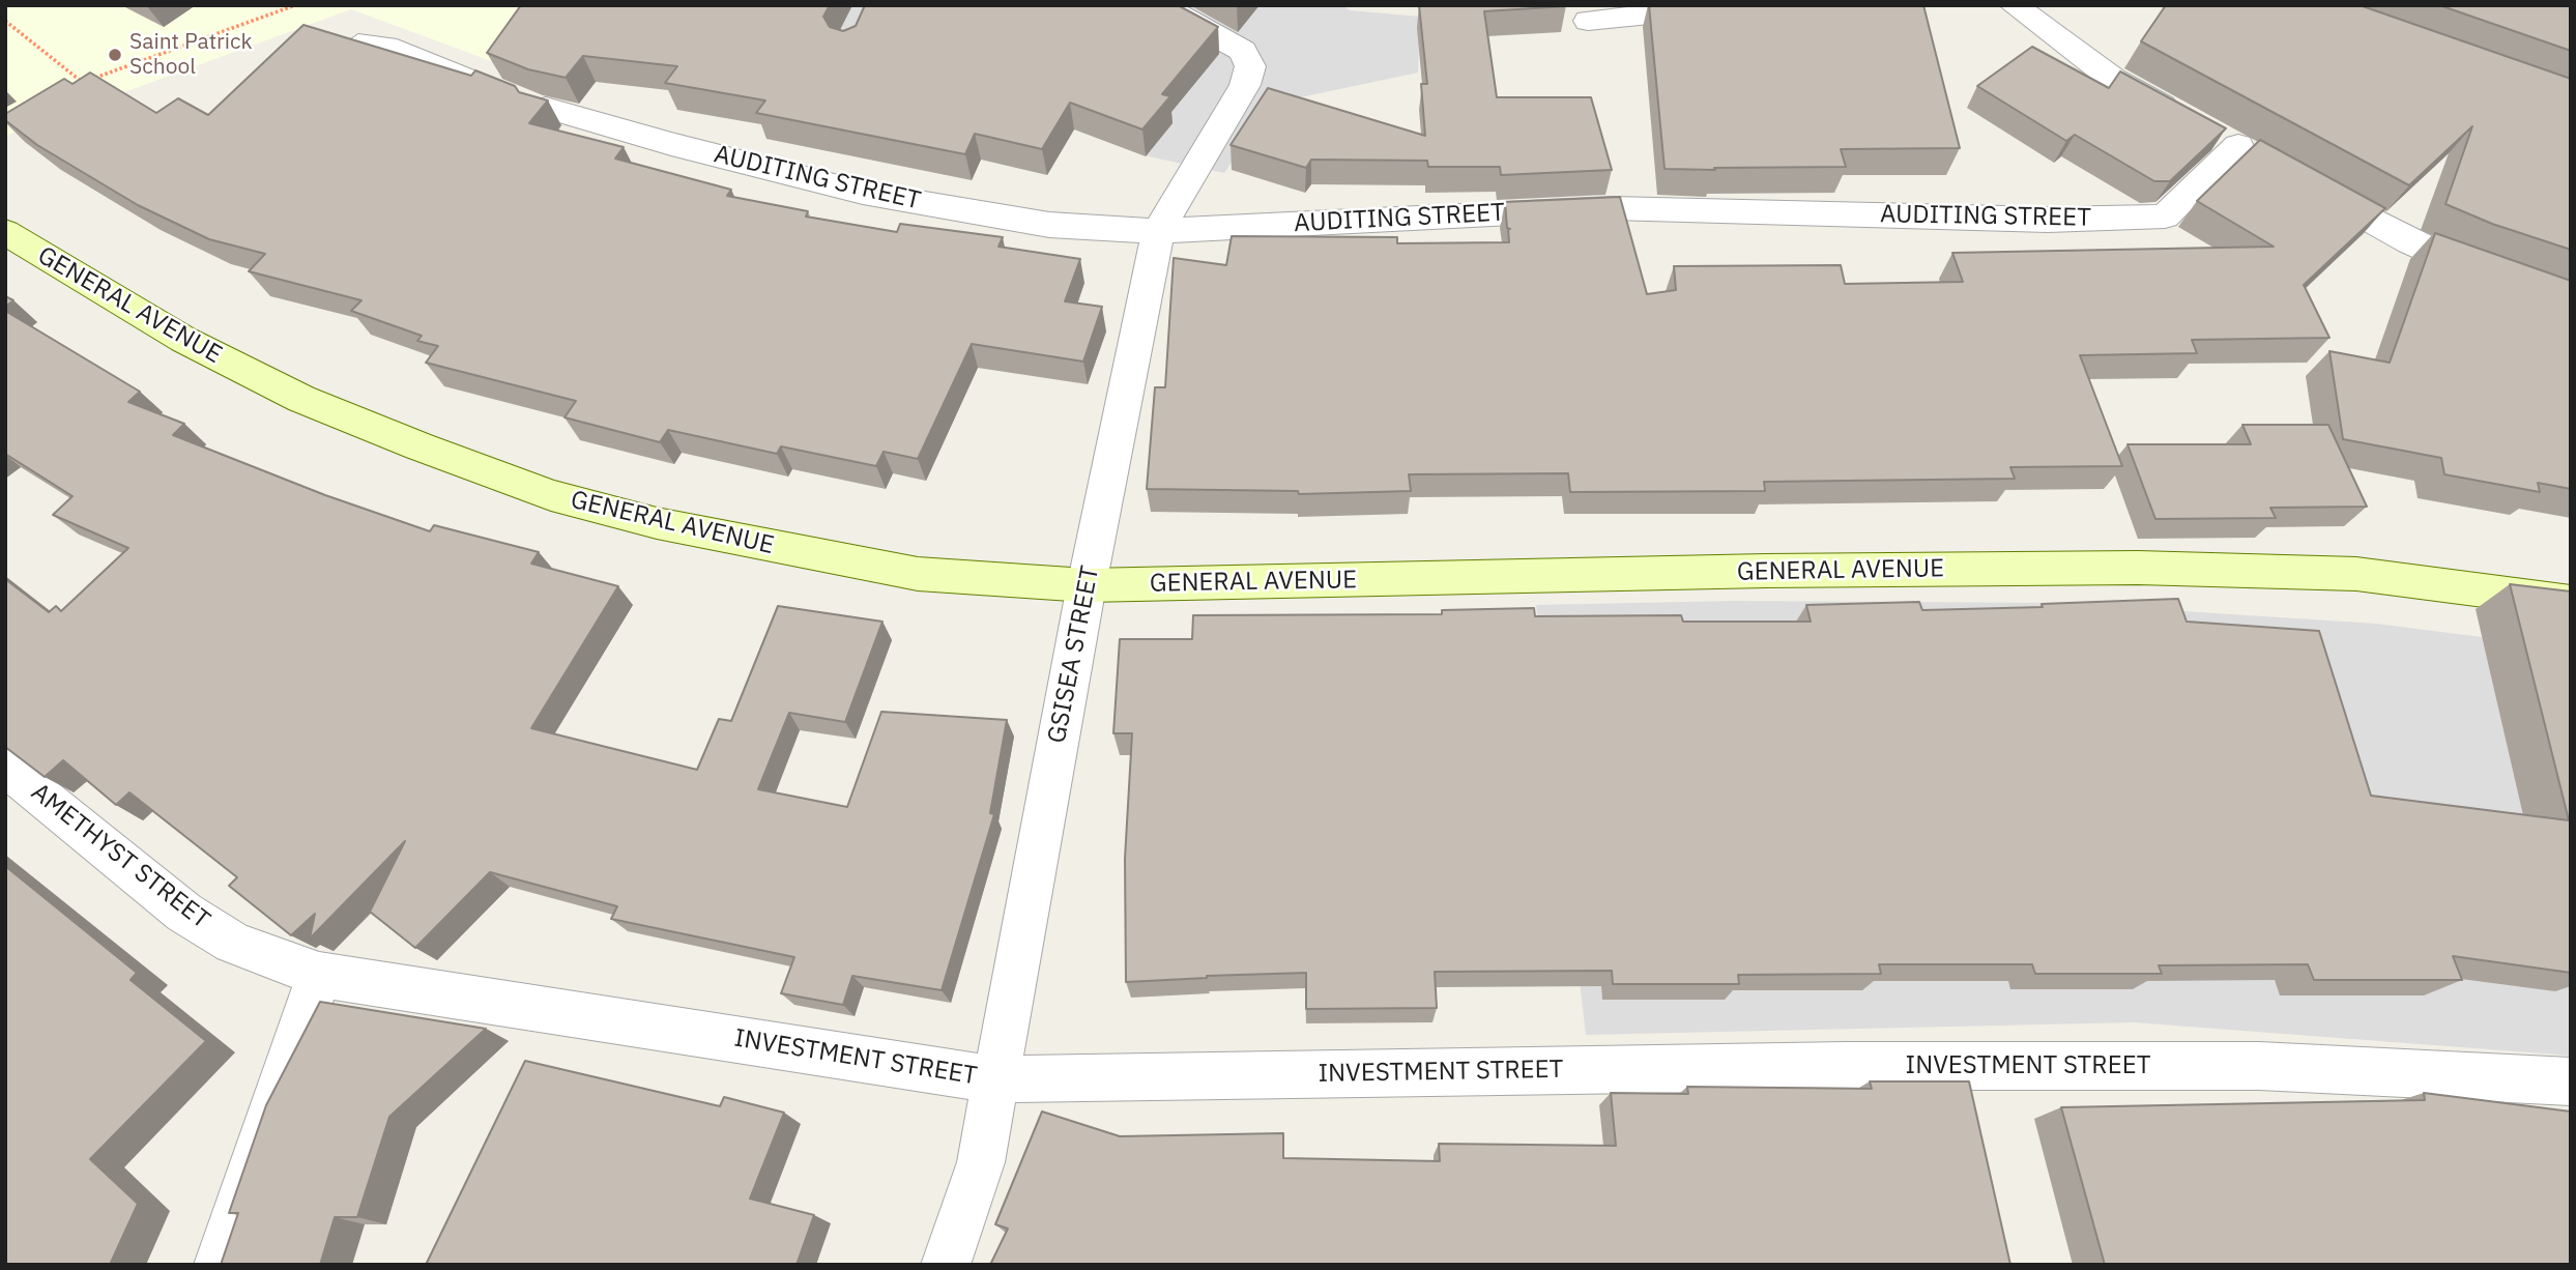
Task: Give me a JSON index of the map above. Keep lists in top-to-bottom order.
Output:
{
  "streets": {
    "street": [
      "AUDITING STREET",
      "GENERAL AVENUE",
      "GSISEA STREET",
      "AMETHYST STREET",
      "INVESTMENT STREET"
    ]
  },
  "crossings": [
    ["AUDITING STREET", "GSISEA STREET"],
    ["GENERAL AVENUE", "GSISEA STREET"],
    ["GSISEA STREET", "INVESTMENT STREET"],
    ["AMETHYST STREET", "INVESTMENT STREET"]
  ],
  "places": ["Saint Patrick School"]
}
